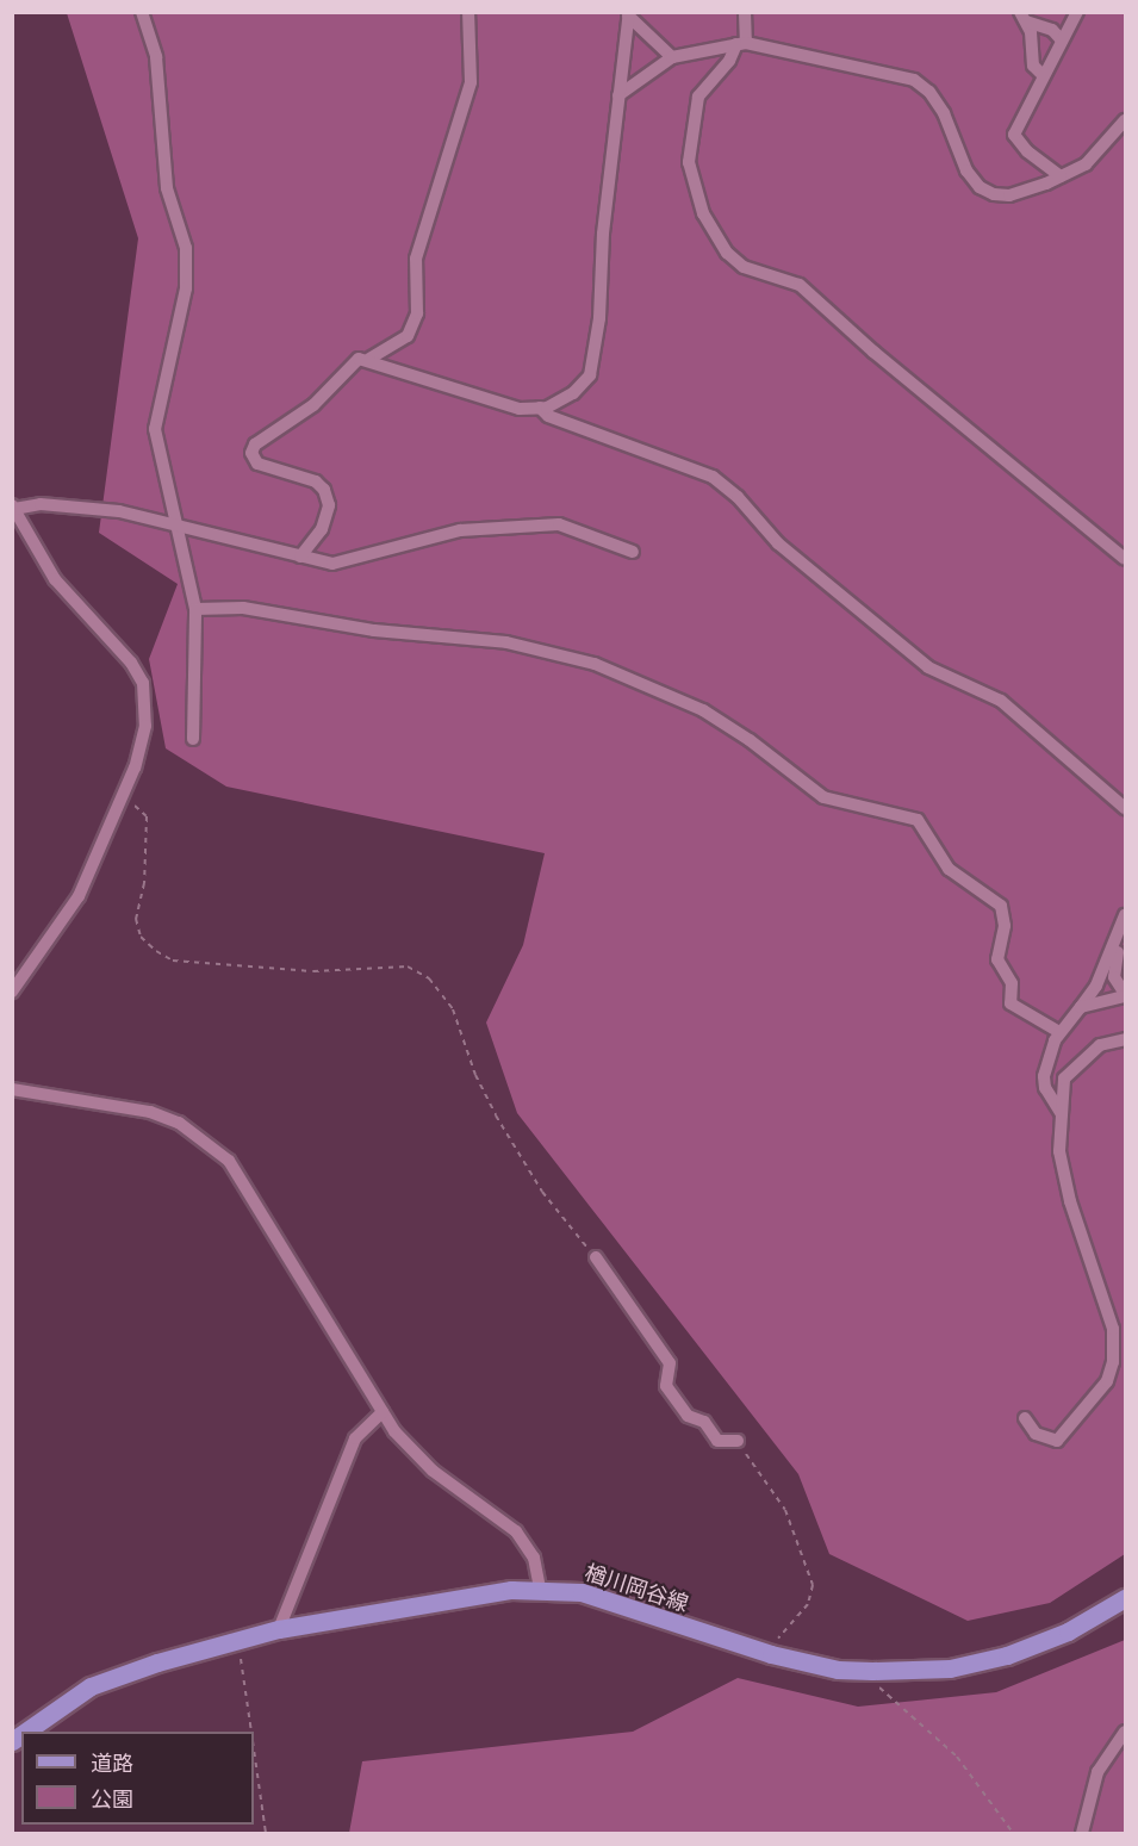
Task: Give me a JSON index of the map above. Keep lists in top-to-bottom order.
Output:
{
  "streets": {
    "main road": ["楢川岡谷線"]
  },
  "legend": ["道路", "公園"]
}
